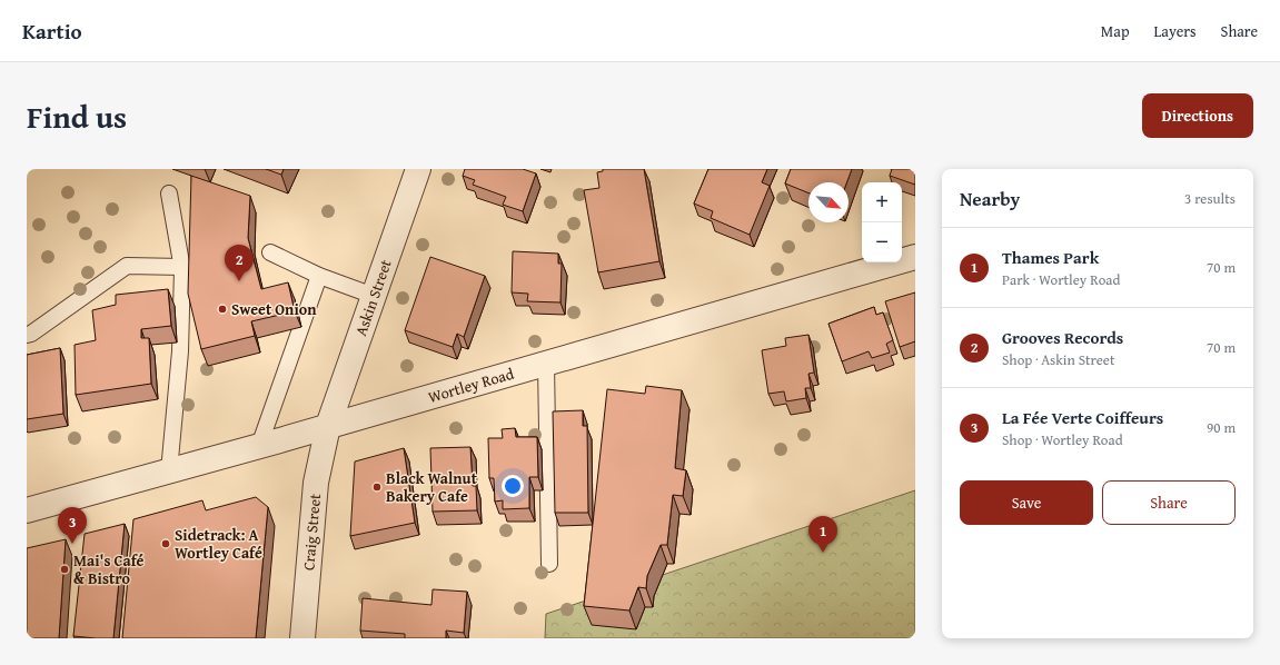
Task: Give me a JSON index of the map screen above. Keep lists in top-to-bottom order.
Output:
{
  "streets": {
    "street": ["Askin Street", "Wortley Road", "Craig Street"]
  },
  "crossings": [
    ["Askin Street", "Wortley Road"],
    ["Askin Street", "Craig Street"],
    ["Wortley Road", "Craig Street"]
  ],
  "places": [
    "Sweet Onion",
    "Black Walnut Bakery Cafe",
    "Sidetrack: A Wortley Café",
    "Mai's Café & Bistro"
  ],
  "north": "bottom right",
  "page": {
    "header": "Kartio",
    "nav": ["Map", "Layers", "Share"],
    "title": "Find us",
    "buttons": [
      "Directions",
      ["Save", "Share"]
    ],
    "heading": ["Nearby", "3 results"],
    "map_buttons": ["+", "−"],
    "list": [
      {
        "mark": "1",
        "name": "Thames Park",
        "note": "Park · Wortley Road",
        "value": "70 m"
      },
      {
        "mark": "2",
        "name": "Grooves Records",
        "note": "Shop · Askin Street",
        "value": "70 m"
      },
      {
        "mark": "3",
        "name": "La Fée Verte Coiffeurs",
        "note": "Shop · Wortley Road",
        "value": "90 m"
      }
    ],
    "pins": ["2", "3", "1"]
  }
}
